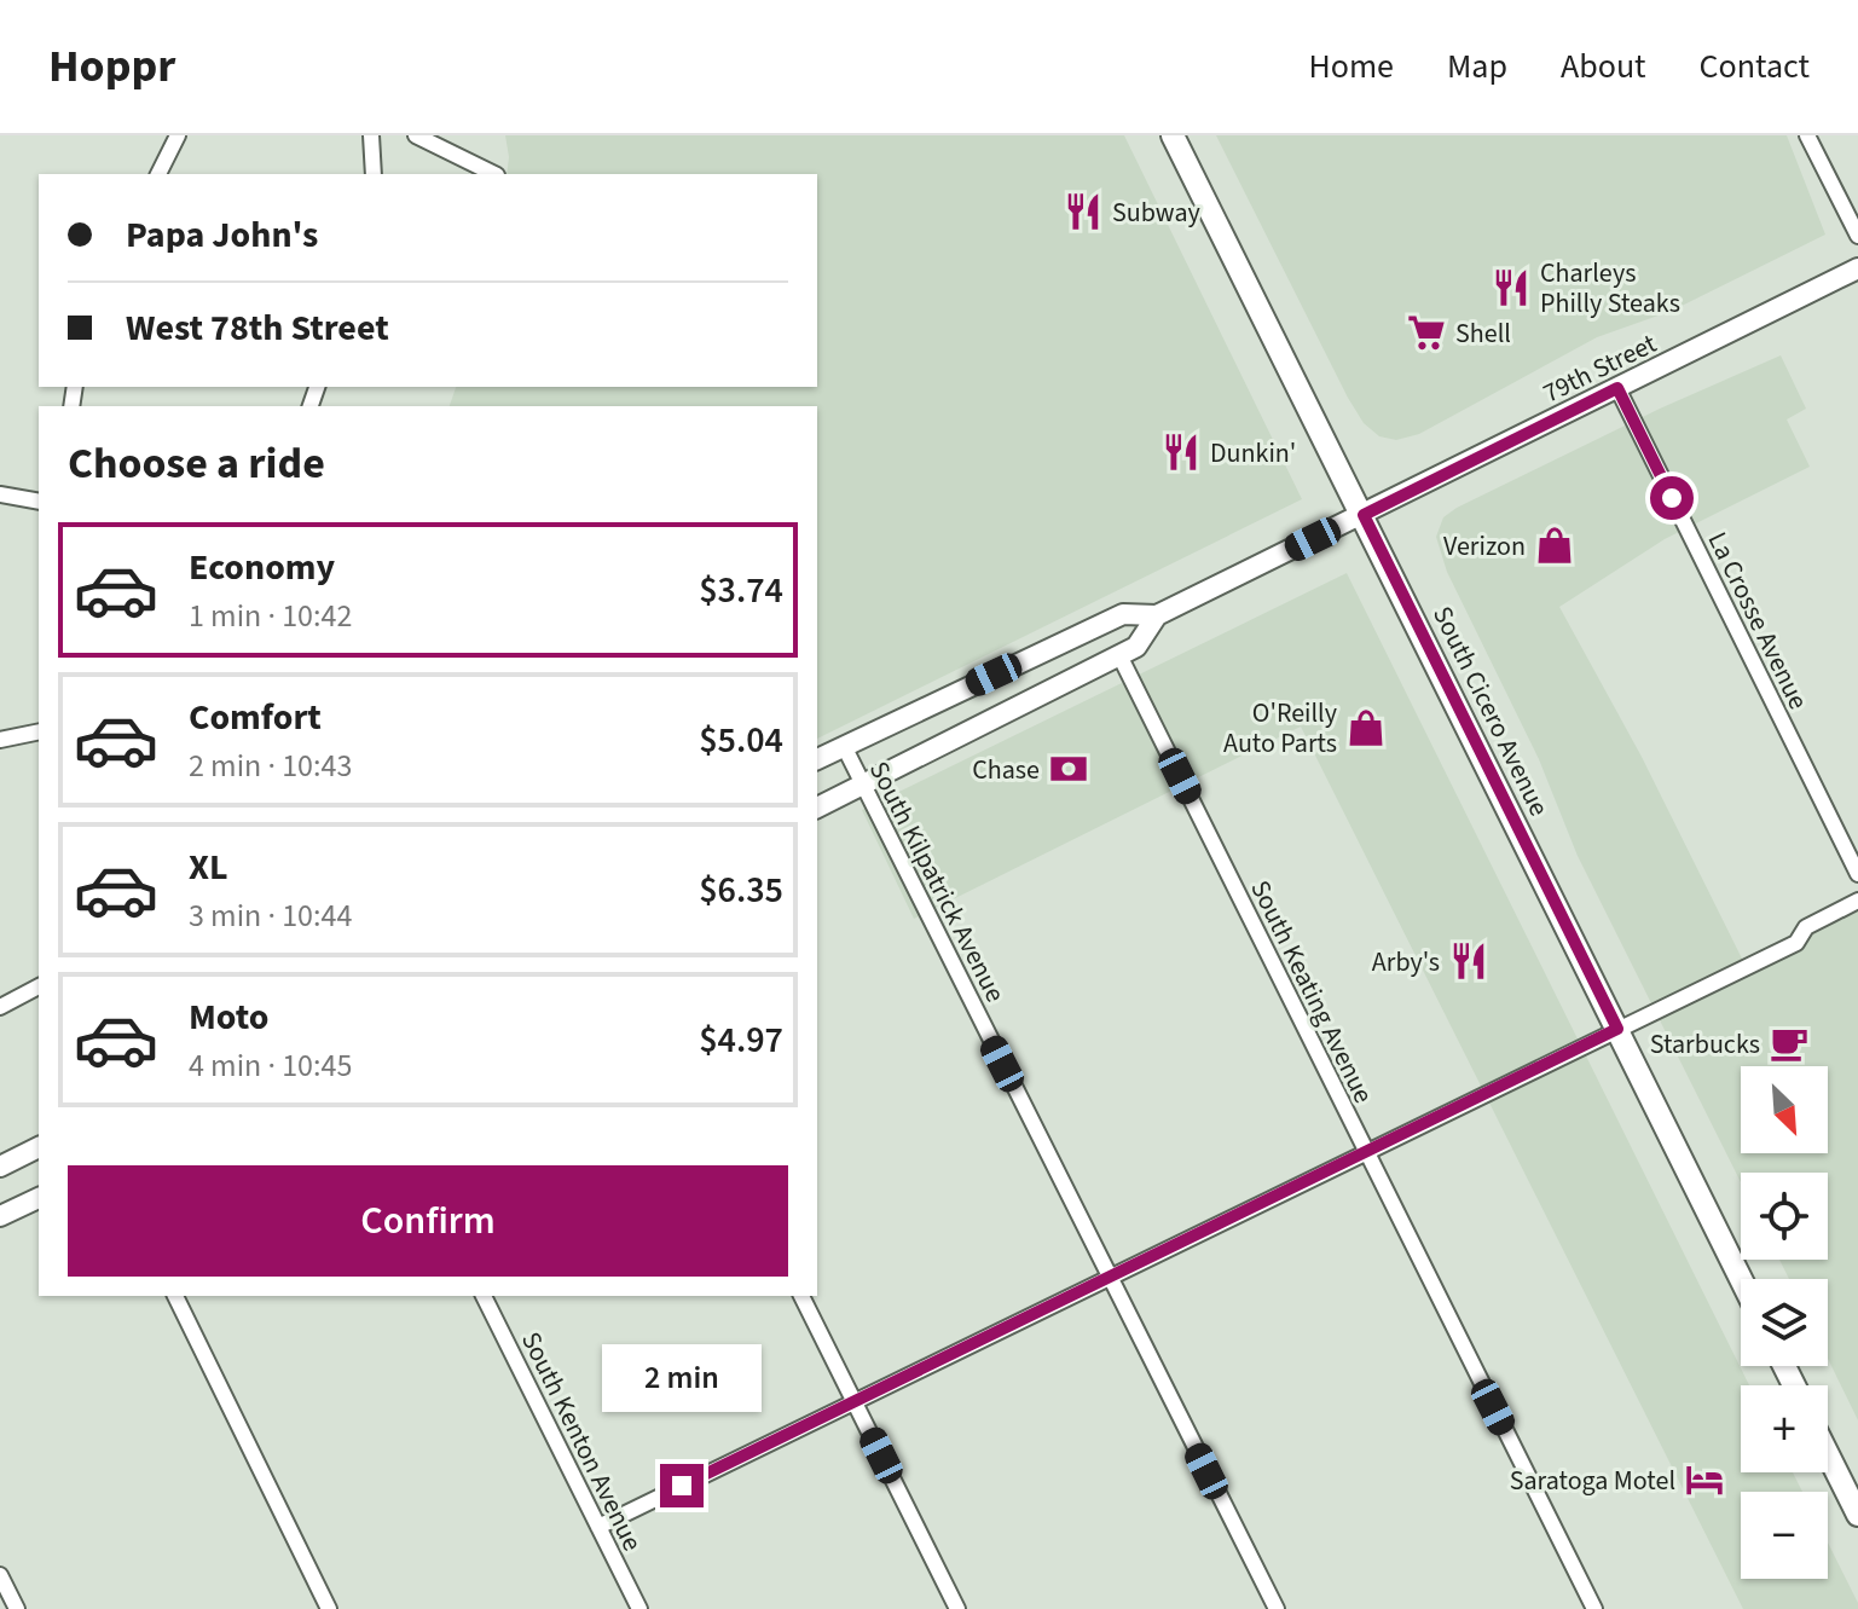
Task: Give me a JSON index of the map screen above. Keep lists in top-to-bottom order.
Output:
{
  "streets": {
    "main road": ["79th Street", "South Cicero Avenue"],
    "street": [
      "La Crosse Avenue",
      "South Kilpatrick Avenue",
      "South Keating Avenue",
      "South Kenton Avenue"
    ]
  },
  "crossings": [
    ["79th Street", "La Crosse Avenue"],
    ["79th Street", "South Cicero Avenue"]
  ],
  "places": {
    "restaurant": [
      "Subway",
      "Charleys Philly Steaks",
      "Dunkin'",
      "Arby's"
    ],
    "supermarket": ["Shell"],
    "shop": ["Verizon", "O'Reilly Auto Parts"],
    "bank": ["Chase"],
    "cafe": ["Starbucks"],
    "hotel": ["Saratoga Motel"]
  },
  "north": "bottom right",
  "page": {
    "header": "Hoppr",
    "nav": [
      "Home",
      "Map",
      "About",
      "Contact"
    ],
    "banner": ["Papa John's", "West 78th Street"],
    "heading": "Choose a ride",
    "list": [
      {
        "name": "Economy",
        "note": "1 min · 10:42",
        "value": "$3.74"
      },
      {
        "name": "Comfort",
        "note": "2 min · 10:43",
        "value": "$5.04"
      },
      {
        "name": "XL",
        "note": "3 min · 10:44",
        "value": "$6.35"
      },
      {
        "name": "Moto",
        "note": "4 min · 10:45",
        "value": "$4.97"
      }
    ],
    "map_buttons": ["+", "−"],
    "buttons": "Confirm",
    "bubble": "2 min"
  }
}
